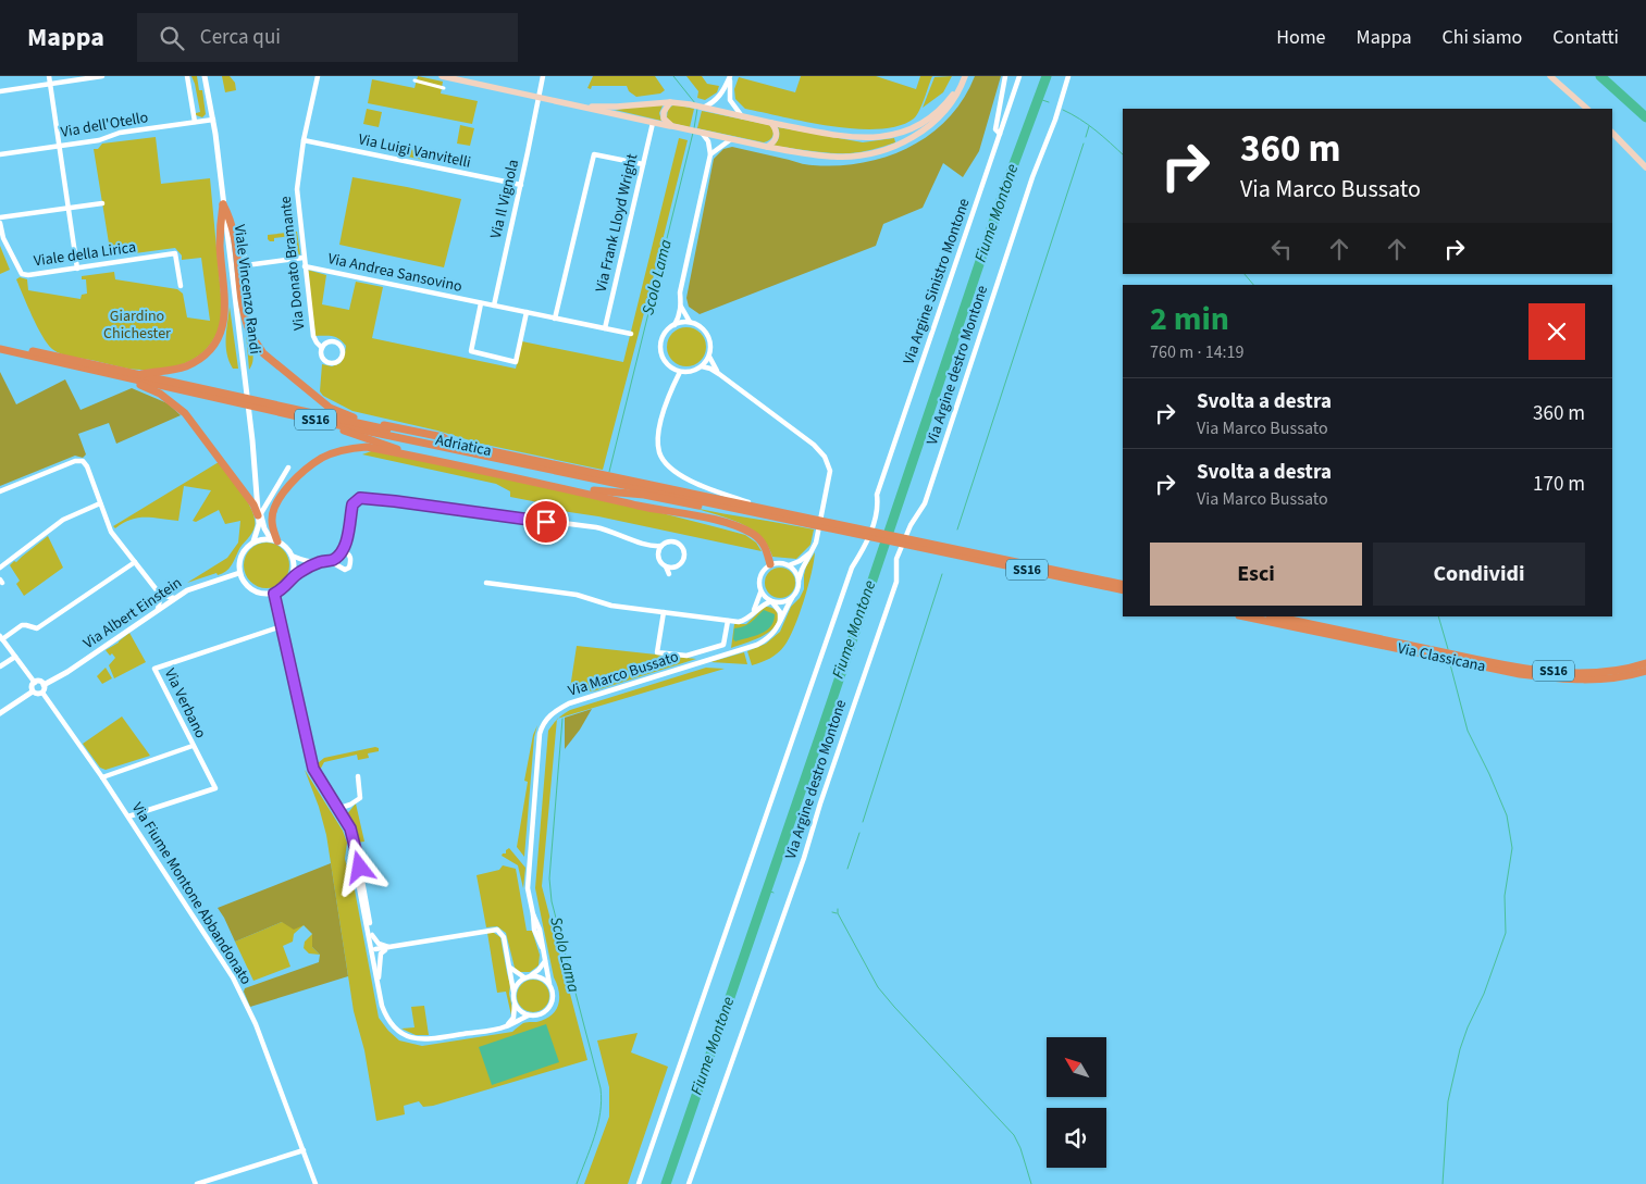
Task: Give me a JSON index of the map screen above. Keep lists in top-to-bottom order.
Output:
{
  "streets": {
    "highway": ["SS16", "Adriatica", "Via Classicana"],
    "street": [
      "Via dell'Otello",
      "Via Luigi Vanvitelli",
      "Via Il Vignola",
      "Via Frank Lloyd Wright",
      "Viale della Lirica",
      "Via Donato Bramante",
      "Via Andrea Sansovino",
      "Via Argine Sinistro Montone",
      "Viale Vincenzo Randi",
      "Via Argine destro Montone",
      "Via Albert Einstein",
      "Via Marco Bussato",
      "Via Verbano",
      "Via Fiume Montone Abbandonato"
    ]
  },
  "crossings": [
    ["Via dell'Otello", "Viale Vincenzo Randi"],
    ["Via Luigi Vanvitelli", "Via Il Vignola"],
    ["Via Luigi Vanvitelli", "Via Donato Bramante"],
    ["Via Il Vignola", "Via Andrea Sansovino"],
    ["Via Frank Lloyd Wright", "Via Andrea Sansovino"],
    ["Via Donato Bramante", "Via Andrea Sansovino"],
    ["Viale Vincenzo Randi", "SS16"],
    ["Viale Vincenzo Randi", "Via Albert Einstein"],
    ["SS16", "Adriatica"],
    ["SS16", "Via Albert Einstein"],
    ["Via Albert Einstein", "Via Fiume Montone Abbandonato"],
    ["Via Verbano", "Via Fiume Montone Abbandonato"]
  ],
  "water": ["Fiume Montone", "Scolo Lama"],
  "parks": ["Giardino Chichester"],
  "north": "top left",
  "page": {
    "header": "Mappa",
    "search": "Cerca qui",
    "nav": [
      "Home",
      "Mappa",
      "Chi siamo",
      "Contatti"
    ],
    "turn": ["360 m", "Via Marco Bussato"],
    "heading": ["2 min", "760 m · 14:19"],
    "list": [
      {
        "name": "Svolta a destra",
        "note": "Via Marco Bussato",
        "value": "360 m"
      },
      {
        "name": "Svolta a destra",
        "note": "Via Marco Bussato",
        "value": "170 m"
      }
    ],
    "buttons": ["Esci", "Condividi"]
  }
}
